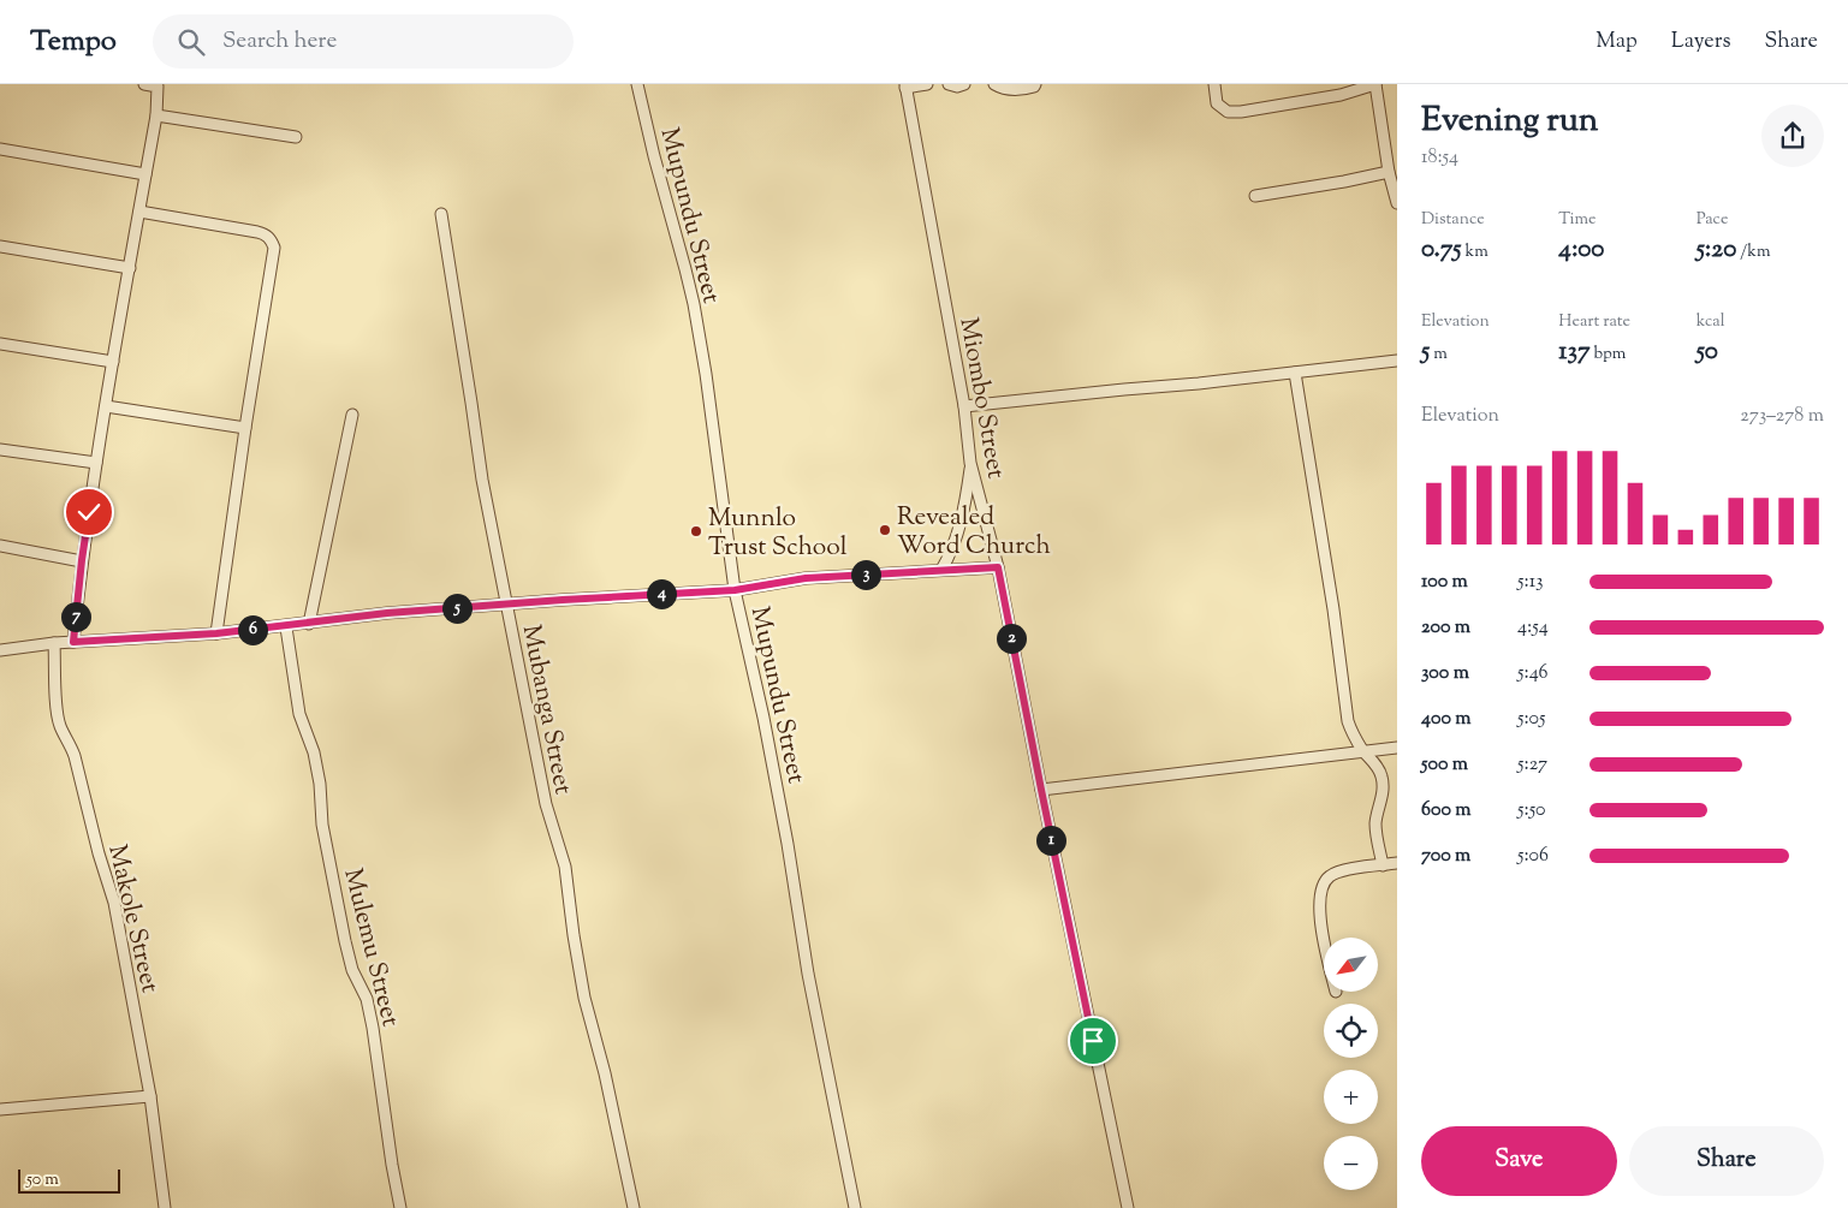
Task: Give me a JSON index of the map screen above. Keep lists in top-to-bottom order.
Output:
{
  "streets": {
    "street": [
      "Mupundu Street",
      "Miombo Street",
      "Mubanga Street",
      "Makole Street",
      "Mulemu Street"
    ]
  },
  "places": ["Revealed Word Church", "Munnlo Trust School"],
  "scale_bar": "50 m",
  "north": "bottom left",
  "page": {
    "header": "Tempo",
    "search": "Search here",
    "nav": ["Map", "Layers", "Share"],
    "heading": ["Evening run", "18:54"],
    "stats": [
      ["Distance", "0.75 km"],
      ["Time", "4:00"],
      ["Pace", "5:20 /km"],
      ["Elevation", "5 m"],
      ["Heart rate", "137 bpm"],
      ["kcal", "50"]
    ],
    "chart": ["Elevation", "273–278 m"],
    "list": [
      {
        "name": "100 m",
        "note": "5:13"
      },
      {
        "name": "200 m",
        "note": "4:54"
      },
      {
        "name": "300 m",
        "note": "5:46"
      },
      {
        "name": "400 m",
        "note": "5:05"
      },
      {
        "name": "500 m",
        "note": "5:27"
      },
      {
        "name": "600 m",
        "note": "5:50"
      },
      {
        "name": "700 m",
        "note": "5:06"
      }
    ],
    "pins": [
      "3",
      "4",
      "5",
      "7",
      "6",
      "2",
      "1"
    ],
    "map_buttons": ["+", "−"],
    "buttons": ["Save", "Share"],
    "scale": "50 m"
  }
}
